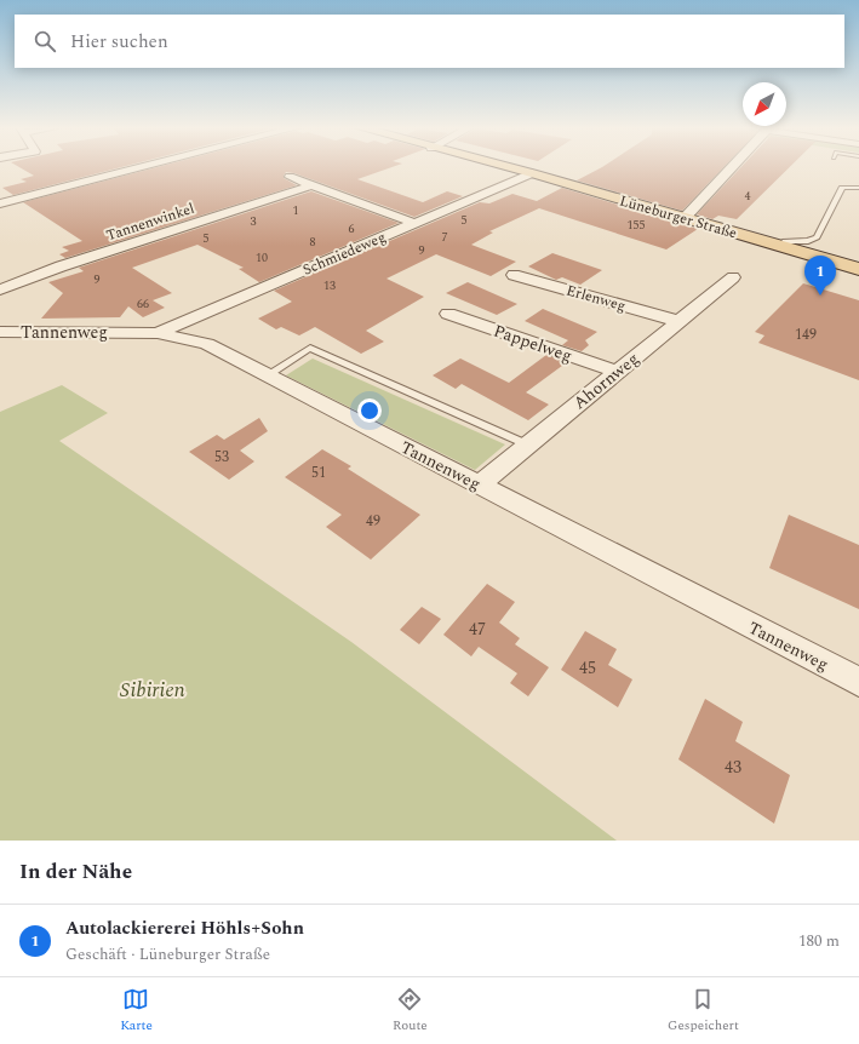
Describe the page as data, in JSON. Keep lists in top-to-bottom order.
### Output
{
  "streets": {
    "main road": ["Lüneburger Straße"],
    "street": [
      "Tannenwinkel",
      "Schmiedeweg",
      "Erlenweg",
      "Tannenweg",
      "Pappelweg",
      "Ahornweg"
    ]
  },
  "crossings": [
    ["Lüneburger Straße", "Schmiedeweg"],
    ["Schmiedeweg", "Tannenweg"],
    ["Erlenweg", "Ahornweg"],
    ["Tannenweg", "Ahornweg"],
    ["Pappelweg", "Ahornweg"]
  ],
  "parks": ["Sibirien"],
  "house_numbers": [
    "4",
    "1",
    "5",
    "3",
    "155",
    "6",
    "7",
    "5",
    "8",
    "9",
    "10",
    "9",
    "13",
    "66",
    "149",
    "53",
    "51",
    "49",
    "47",
    "45",
    "43"
  ],
  "north": "bottom left",
  "page": {
    "search": "Hier suchen",
    "pins": "1",
    "heading": "In der Nähe",
    "list": [
      {
        "mark": "1",
        "name": "Autolackiererei Höhls+Sohn",
        "note": "Geschäft · Lüneburger Straße",
        "value": "180 m"
      }
    ],
    "nav": ["Karte", "Route", "Gespeichert"]
  }
}
